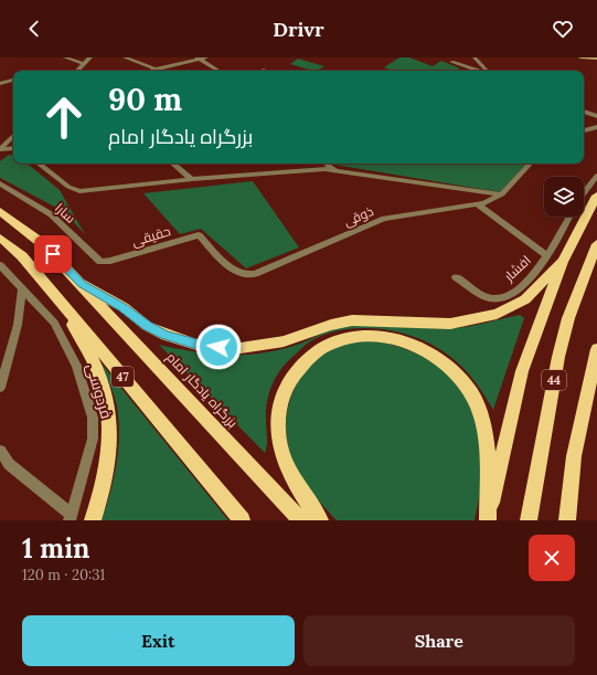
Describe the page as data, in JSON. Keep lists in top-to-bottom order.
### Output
{
  "streets": {
    "highway": ["47", "44", "بزرگراه یادگار امام"],
    "street": [
      "سارا",
      "ذوقی",
      "حقیقی",
      "افشار",
      "فردوسی"
    ]
  },
  "crossings": [
    ["سارا", "حقیقی"],
    ["ذوقی", "حقیقی"]
  ],
  "page": {
    "header": "Drivr",
    "turn": ["90 m", "بزرگراه یادگار امام"],
    "heading": ["1 min", "120 m · 20:31"],
    "buttons": ["Exit", "Share"]
  }
}
